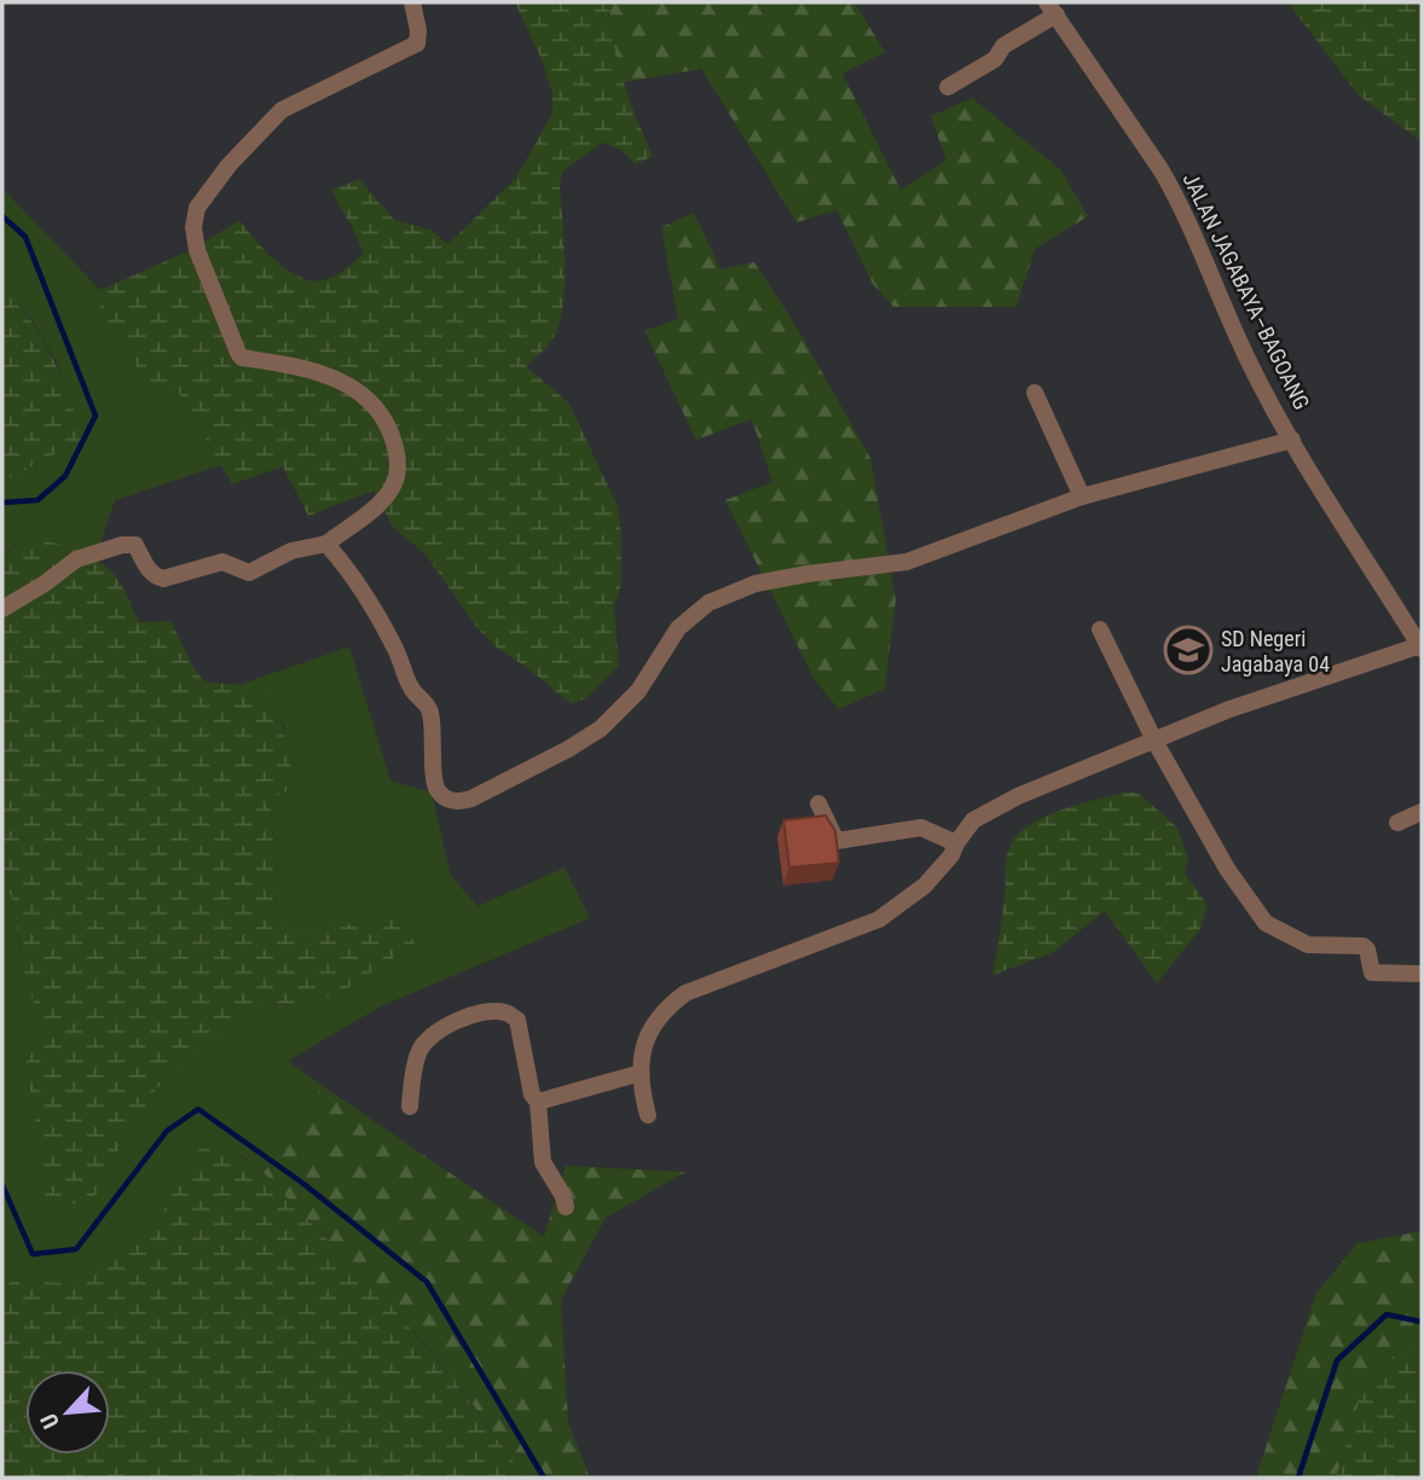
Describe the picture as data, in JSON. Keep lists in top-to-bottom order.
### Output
{
  "streets": {
    "street": ["JALAN JAGABAYA–BAGOANG"]
  },
  "places": {
    "school or university": ["SD Negeri Jagabaya 04"]
  },
  "north": "bottom left"
}
